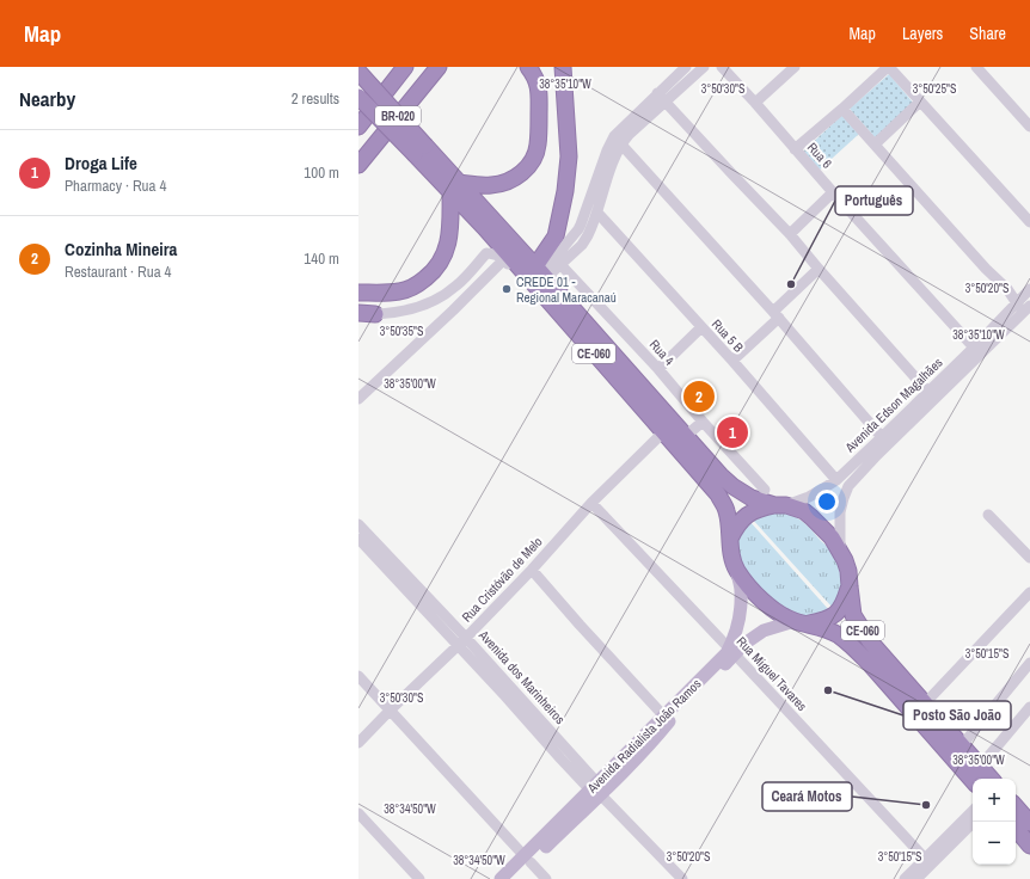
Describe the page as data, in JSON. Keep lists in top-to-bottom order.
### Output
{
  "streets": {
    "highway": ["BR-020", "CE-060"],
    "main road": ["Avenida Radialista João Ramos"],
    "street": [
      "Rua 6",
      "Rua 5 B",
      "Rua 4",
      "Avenida Edson Magalhães",
      "Rua Cristóvão de Melo",
      "Rua Miguel Tavares",
      "Avenida dos Marinheiros"
    ]
  },
  "crossings": [
    ["Rua 6", "Avenida Edson Magalhães"],
    ["Rua 5 B", "Avenida Edson Magalhães"],
    ["CE-060", "Avenida Edson Magalhães"],
    ["CE-060", "Rua Cristóvão de Melo"],
    ["CE-060", "Avenida Radialista João Ramos"],
    ["Avenida Edson Magalhães", "Avenida Radialista João Ramos"],
    ["Rua Cristóvão de Melo", "Rua Miguel Tavares"],
    ["Rua Cristóvão de Melo", "Avenida dos Marinheiros"],
    ["Rua Miguel Tavares", "Avenida Radialista João Ramos"],
    ["Avenida dos Marinheiros", "Avenida Radialista João Ramos"]
  ],
  "places": [
    "Português",
    "CREDE 01 - Regional Maracanaú",
    "Posto São João",
    "Ceará Motos"
  ],
  "page": {
    "header": "Map",
    "nav": ["Map", "Layers", "Share"],
    "heading": ["Nearby", "2 results"],
    "list": [
      {
        "mark": "1",
        "name": "Droga Life",
        "note": "Pharmacy · Rua 4",
        "value": "100 m"
      },
      {
        "mark": "2",
        "name": "Cozinha Mineira",
        "note": "Restaurant · Rua 4",
        "value": "140 m"
      }
    ],
    "pins": ["2", "1"],
    "map_buttons": ["+", "−"]
  },
  "coordinates": [
    "38°35'10\"W",
    "3°50'30\"S",
    "3°50'25\"S",
    "3°50'20\"S",
    "3°50'35\"S",
    "38°35'00\"W",
    "3°50'15\"S",
    "38°34'50\"W"
  ]
}
